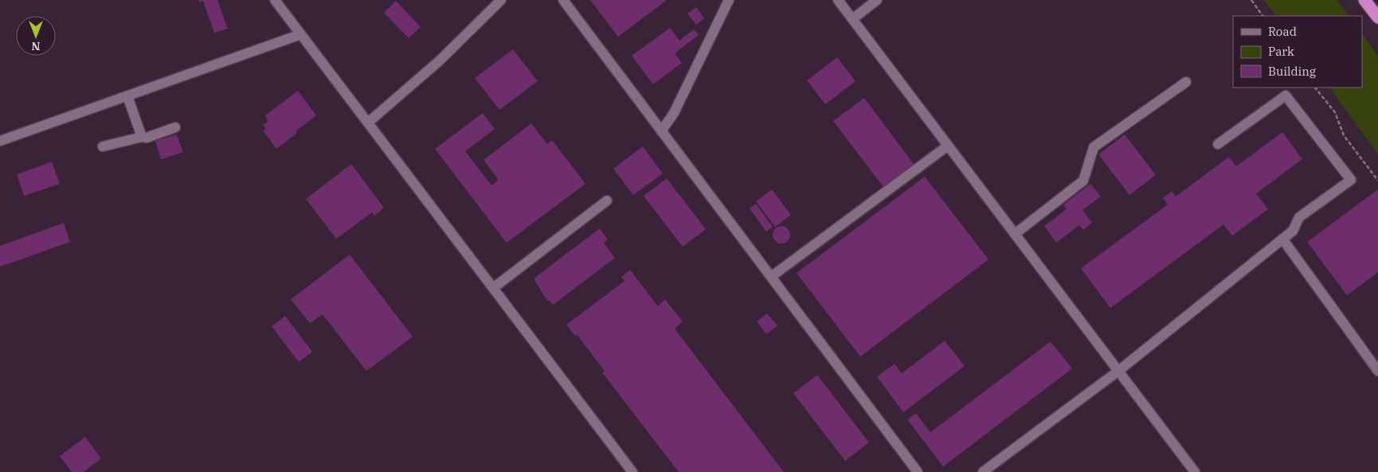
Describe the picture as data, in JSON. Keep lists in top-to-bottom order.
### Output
{
  "legend": ["Road", "Park", "Building"],
  "north": "bottom"
}
